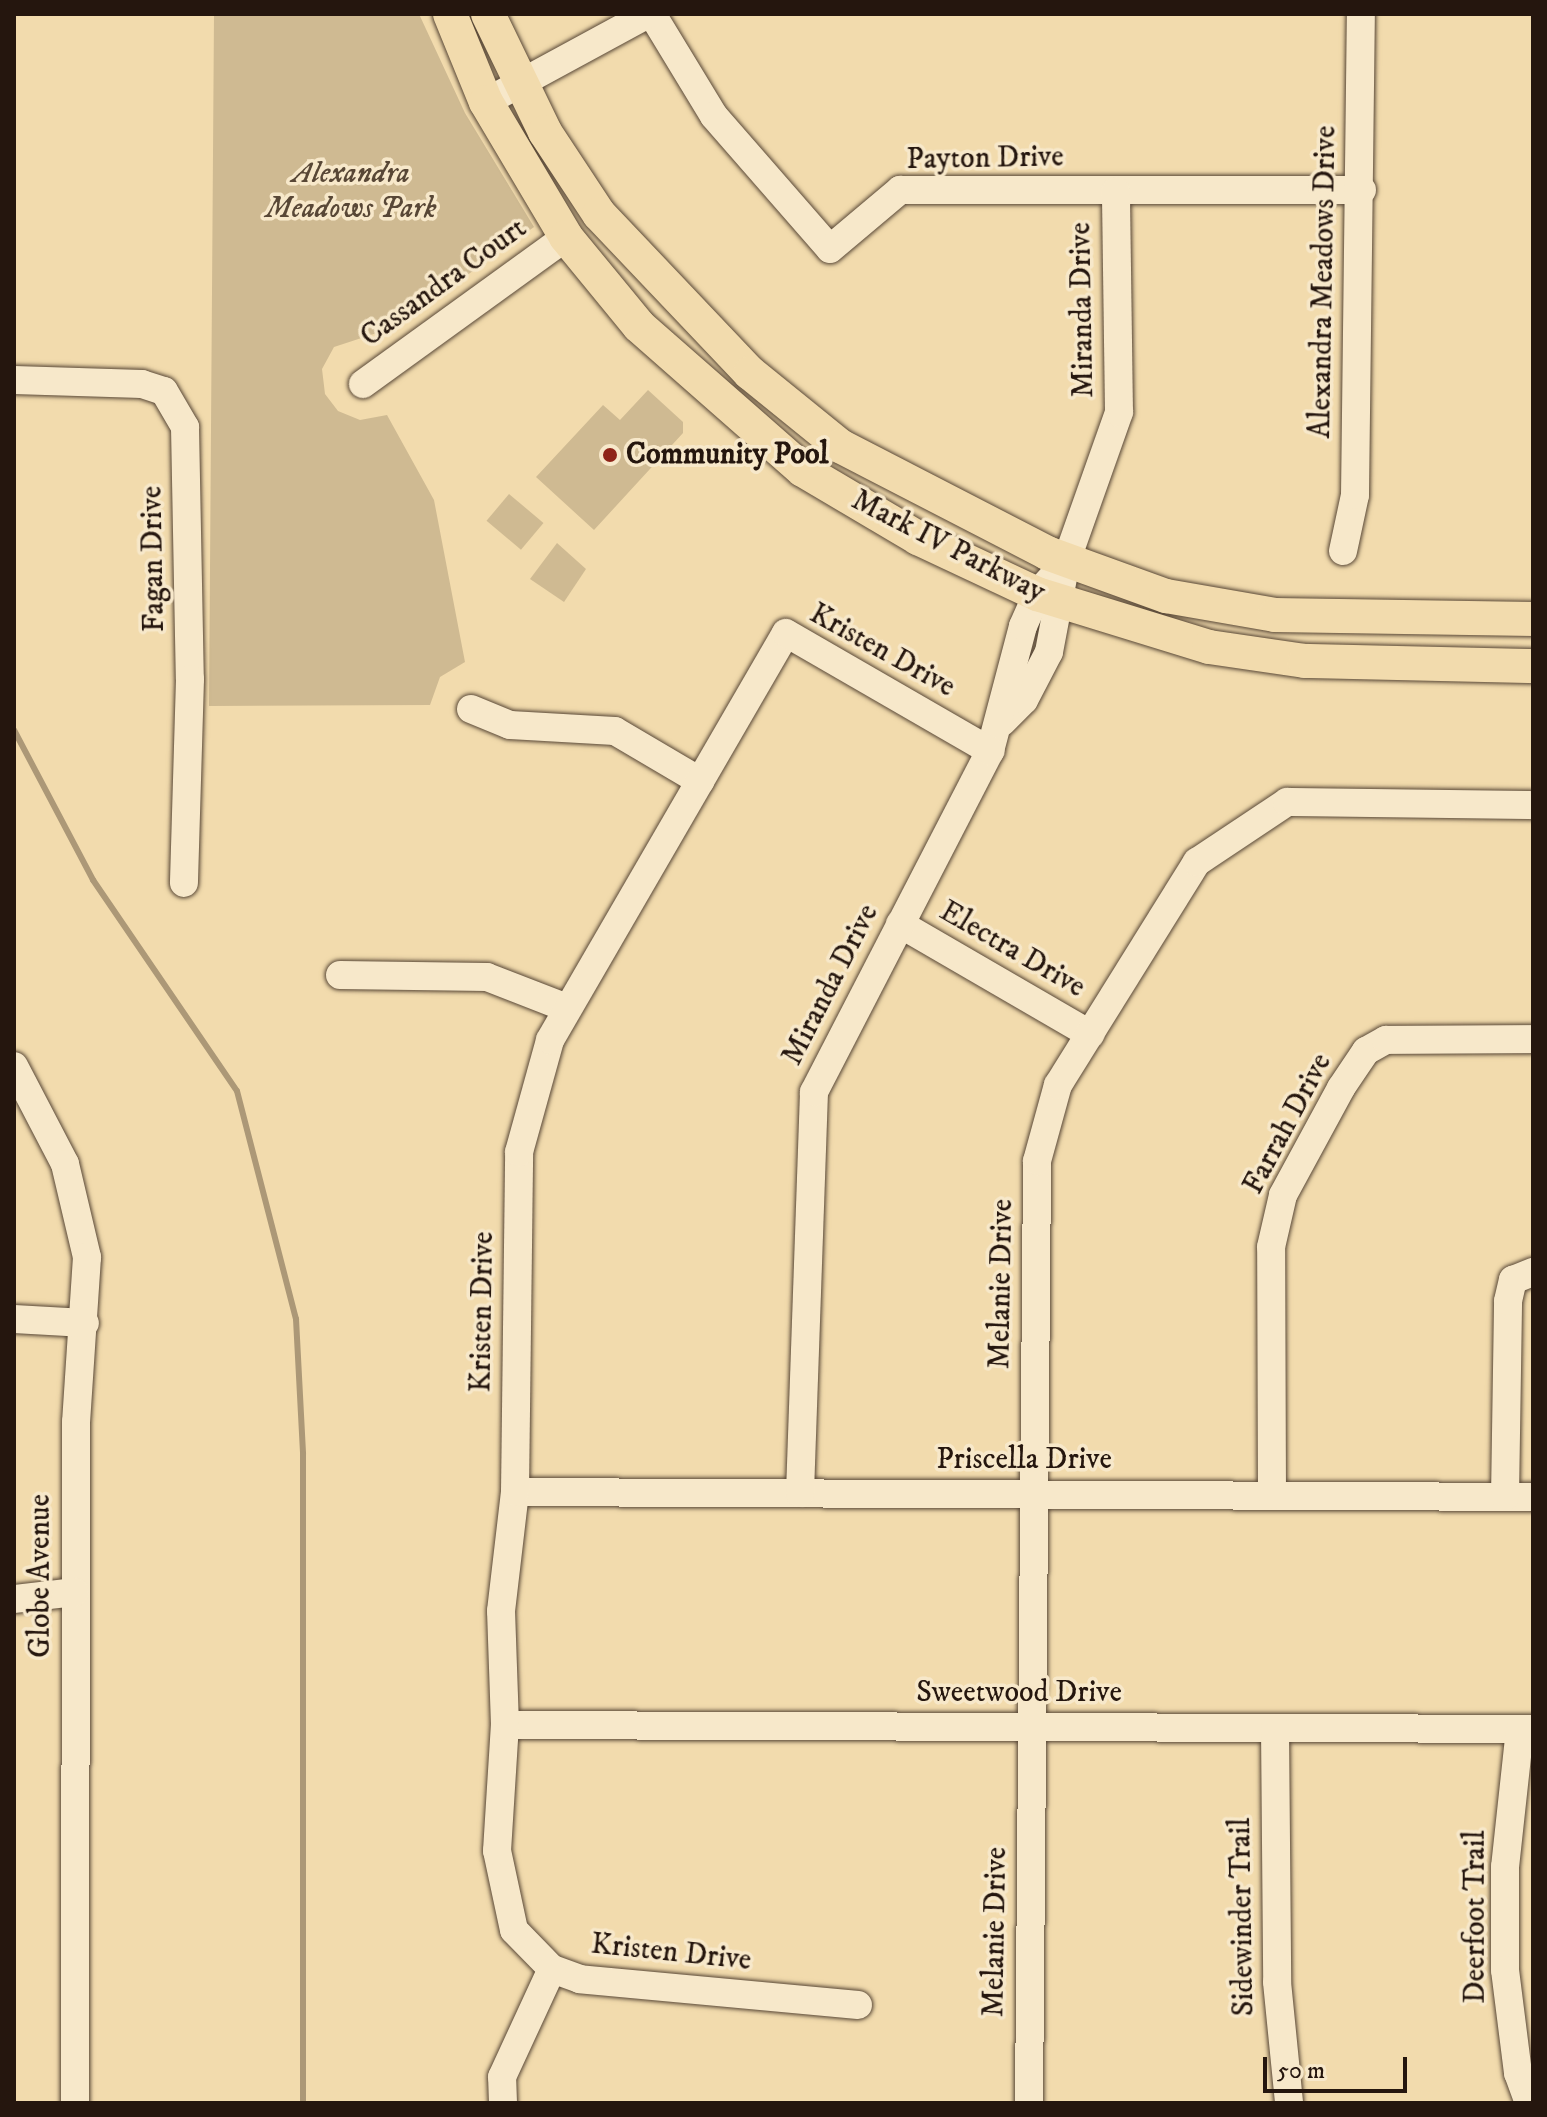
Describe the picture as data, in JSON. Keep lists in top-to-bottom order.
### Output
{
  "streets": {
    "main road": ["Mark IV Parkway"],
    "street": [
      "Payton Drive",
      "Alexandra Meadows Drive",
      "Cassandra Court",
      "Miranda Drive",
      "Fagan Drive",
      "Kristen Drive",
      "Electra Drive",
      "Farrah Drive",
      "Melanie Drive",
      "Priscella Drive",
      "Globe Avenue",
      "Sweetwood Drive",
      "Sidewinder Trail",
      "Deerfoot Trail"
    ]
  },
  "crossings": [
    ["Payton Drive", "Alexandra Meadows Drive"],
    ["Payton Drive", "Miranda Drive"],
    ["Cassandra Court", "Mark IV Parkway"],
    ["Miranda Drive", "Mark IV Parkway"],
    ["Miranda Drive", "Kristen Drive"],
    ["Miranda Drive", "Electra Drive"],
    ["Miranda Drive", "Priscella Drive"],
    ["Kristen Drive", "Priscella Drive"],
    ["Kristen Drive", "Sweetwood Drive"],
    ["Electra Drive", "Melanie Drive"],
    ["Farrah Drive", "Priscella Drive"],
    ["Melanie Drive", "Priscella Drive"],
    ["Melanie Drive", "Sweetwood Drive"],
    ["Sweetwood Drive", "Sidewinder Trail"],
    ["Sweetwood Drive", "Deerfoot Trail"]
  ],
  "parks": ["Alexandra Meadows Park"],
  "places": ["Community Pool"],
  "scale_bar": "50 m"
}
